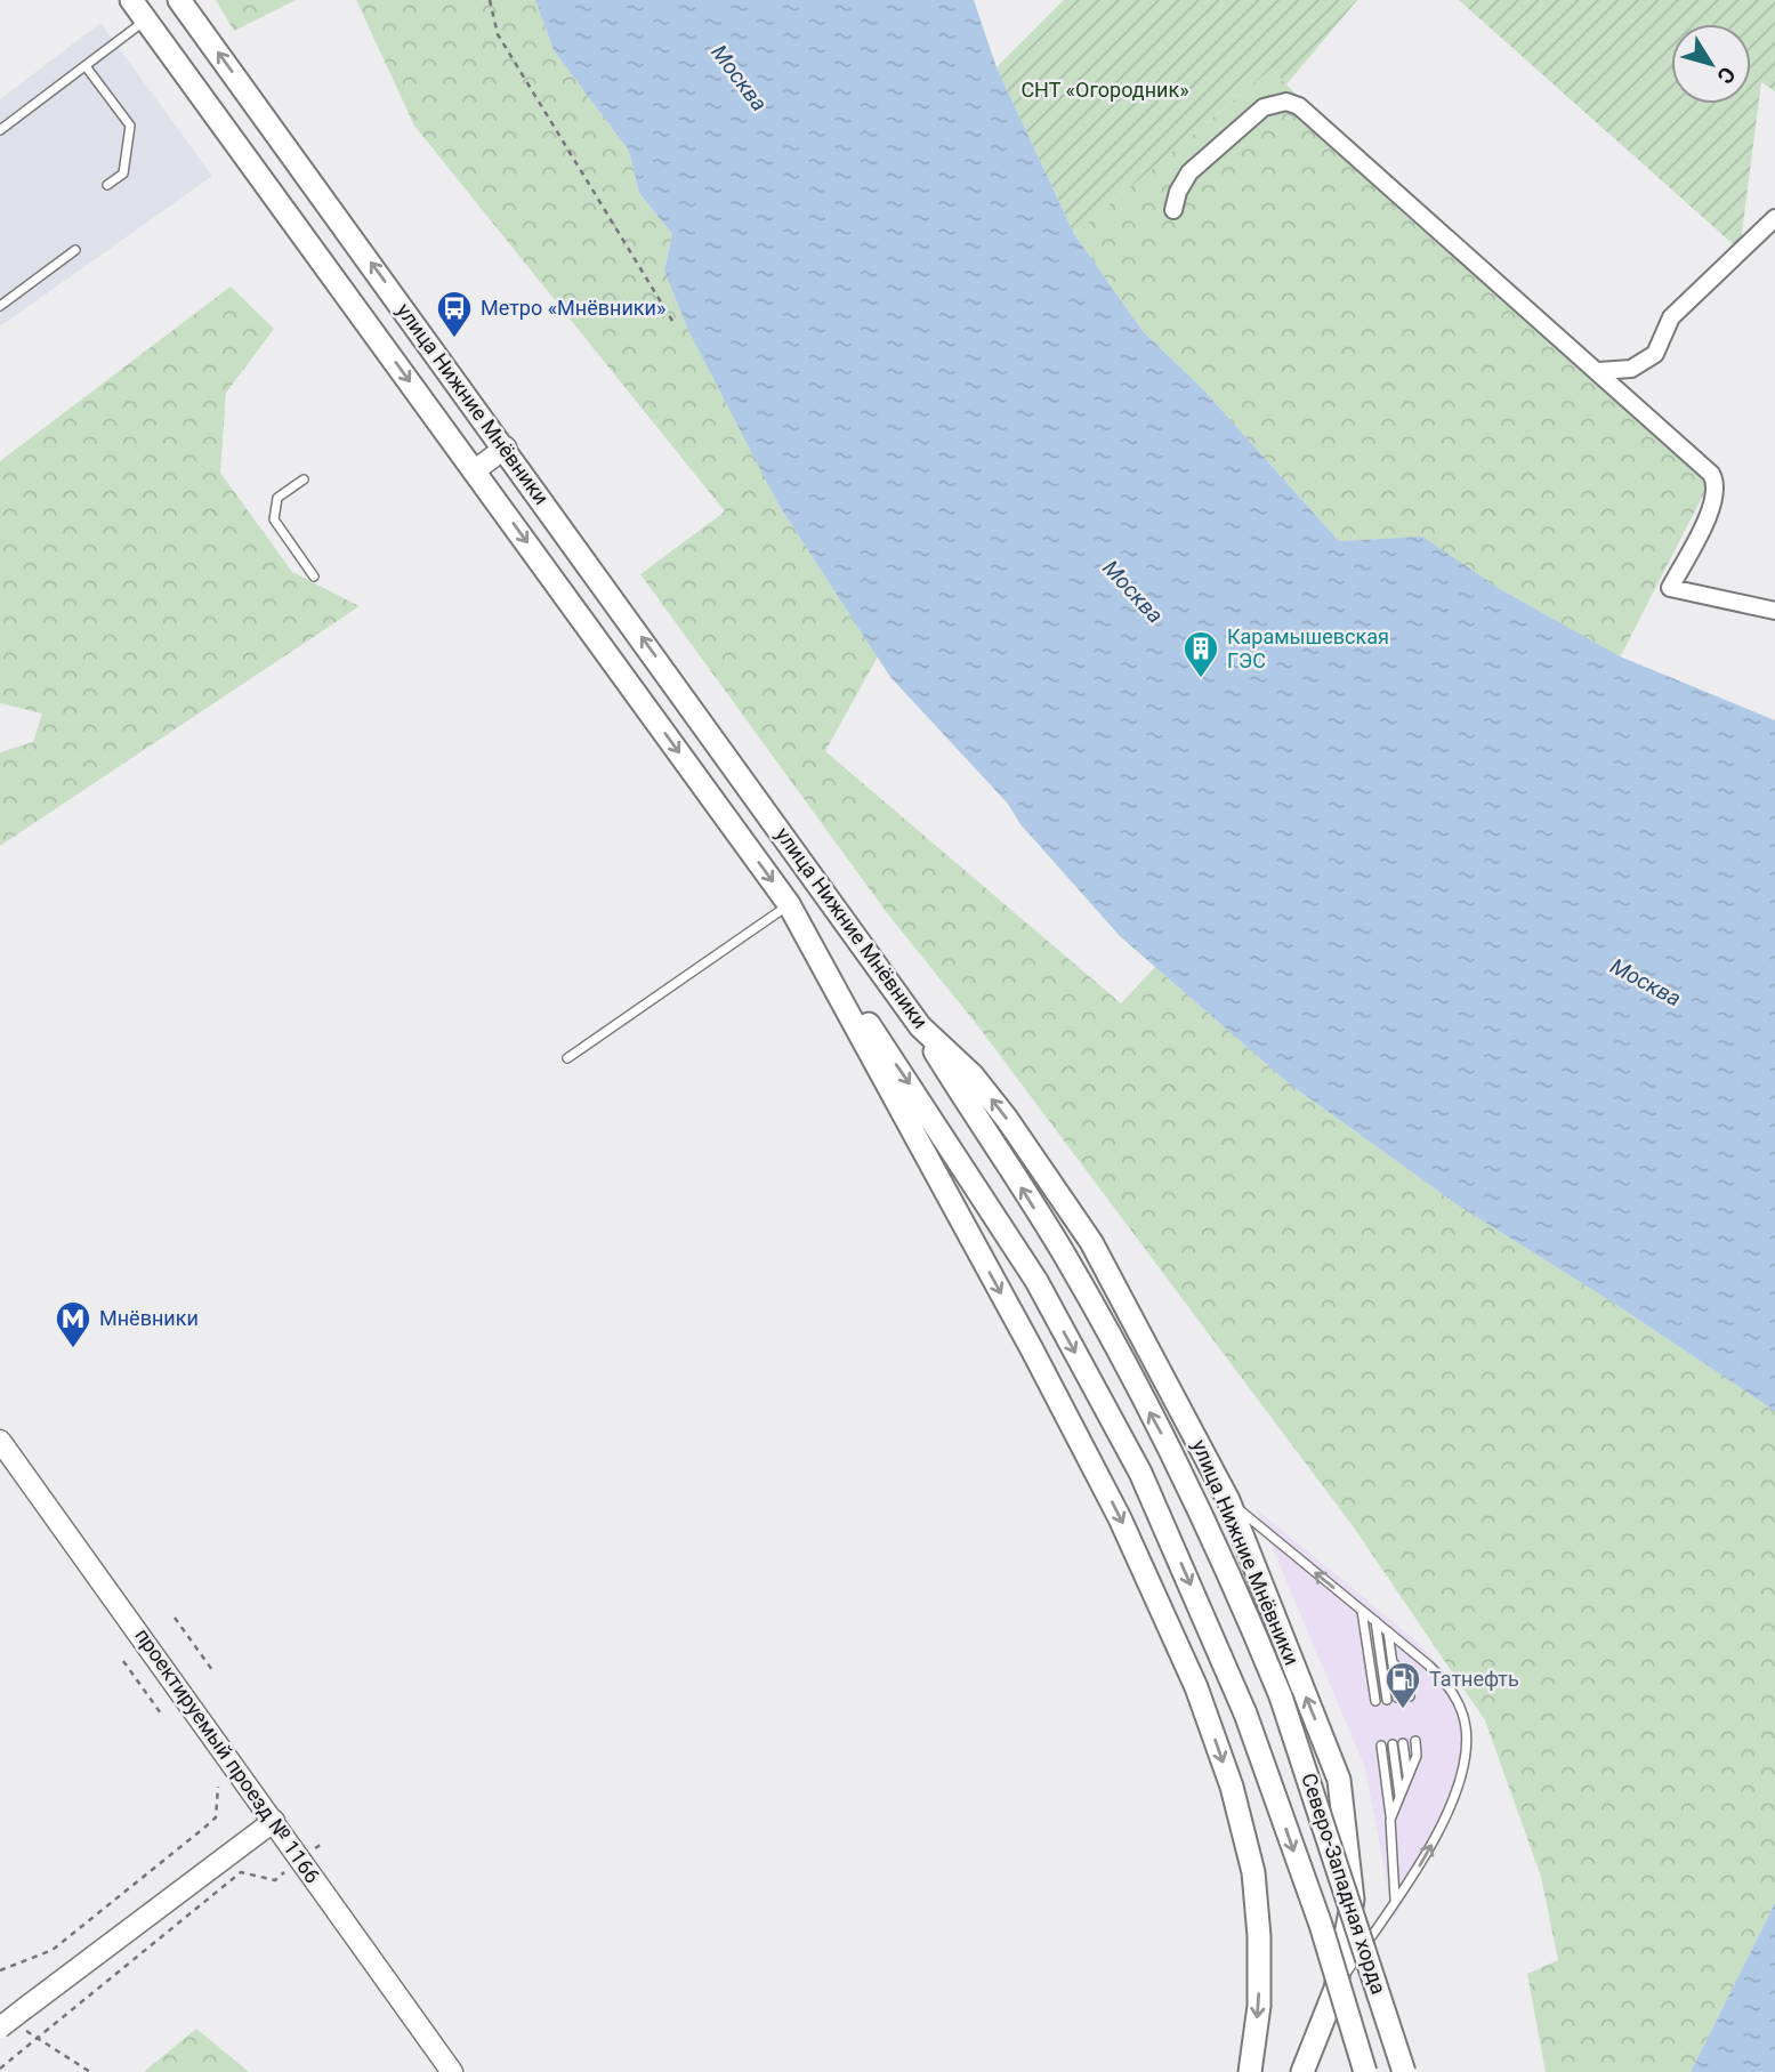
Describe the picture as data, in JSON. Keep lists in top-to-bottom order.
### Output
{
  "streets": {
    "main road": ["улица Нижние Мнёвники", "Северо-Западная хорда"],
    "street": ["проектируемый проезд № 1166"]
  },
  "crossings": [
    ["улица Нижние Мнёвники", "Северо-Западная хорда"]
  ],
  "water": ["Москва"],
  "parks": ["СНТ «Огородник»"],
  "places": {
    "bus stop": ["Метро «Мнёвники»"],
    "building": ["Карамышевская ГЭС"],
    "metro station": ["Мнёвники"],
    "fuel station": ["Татнефть"]
  },
  "north": "bottom right"
}
